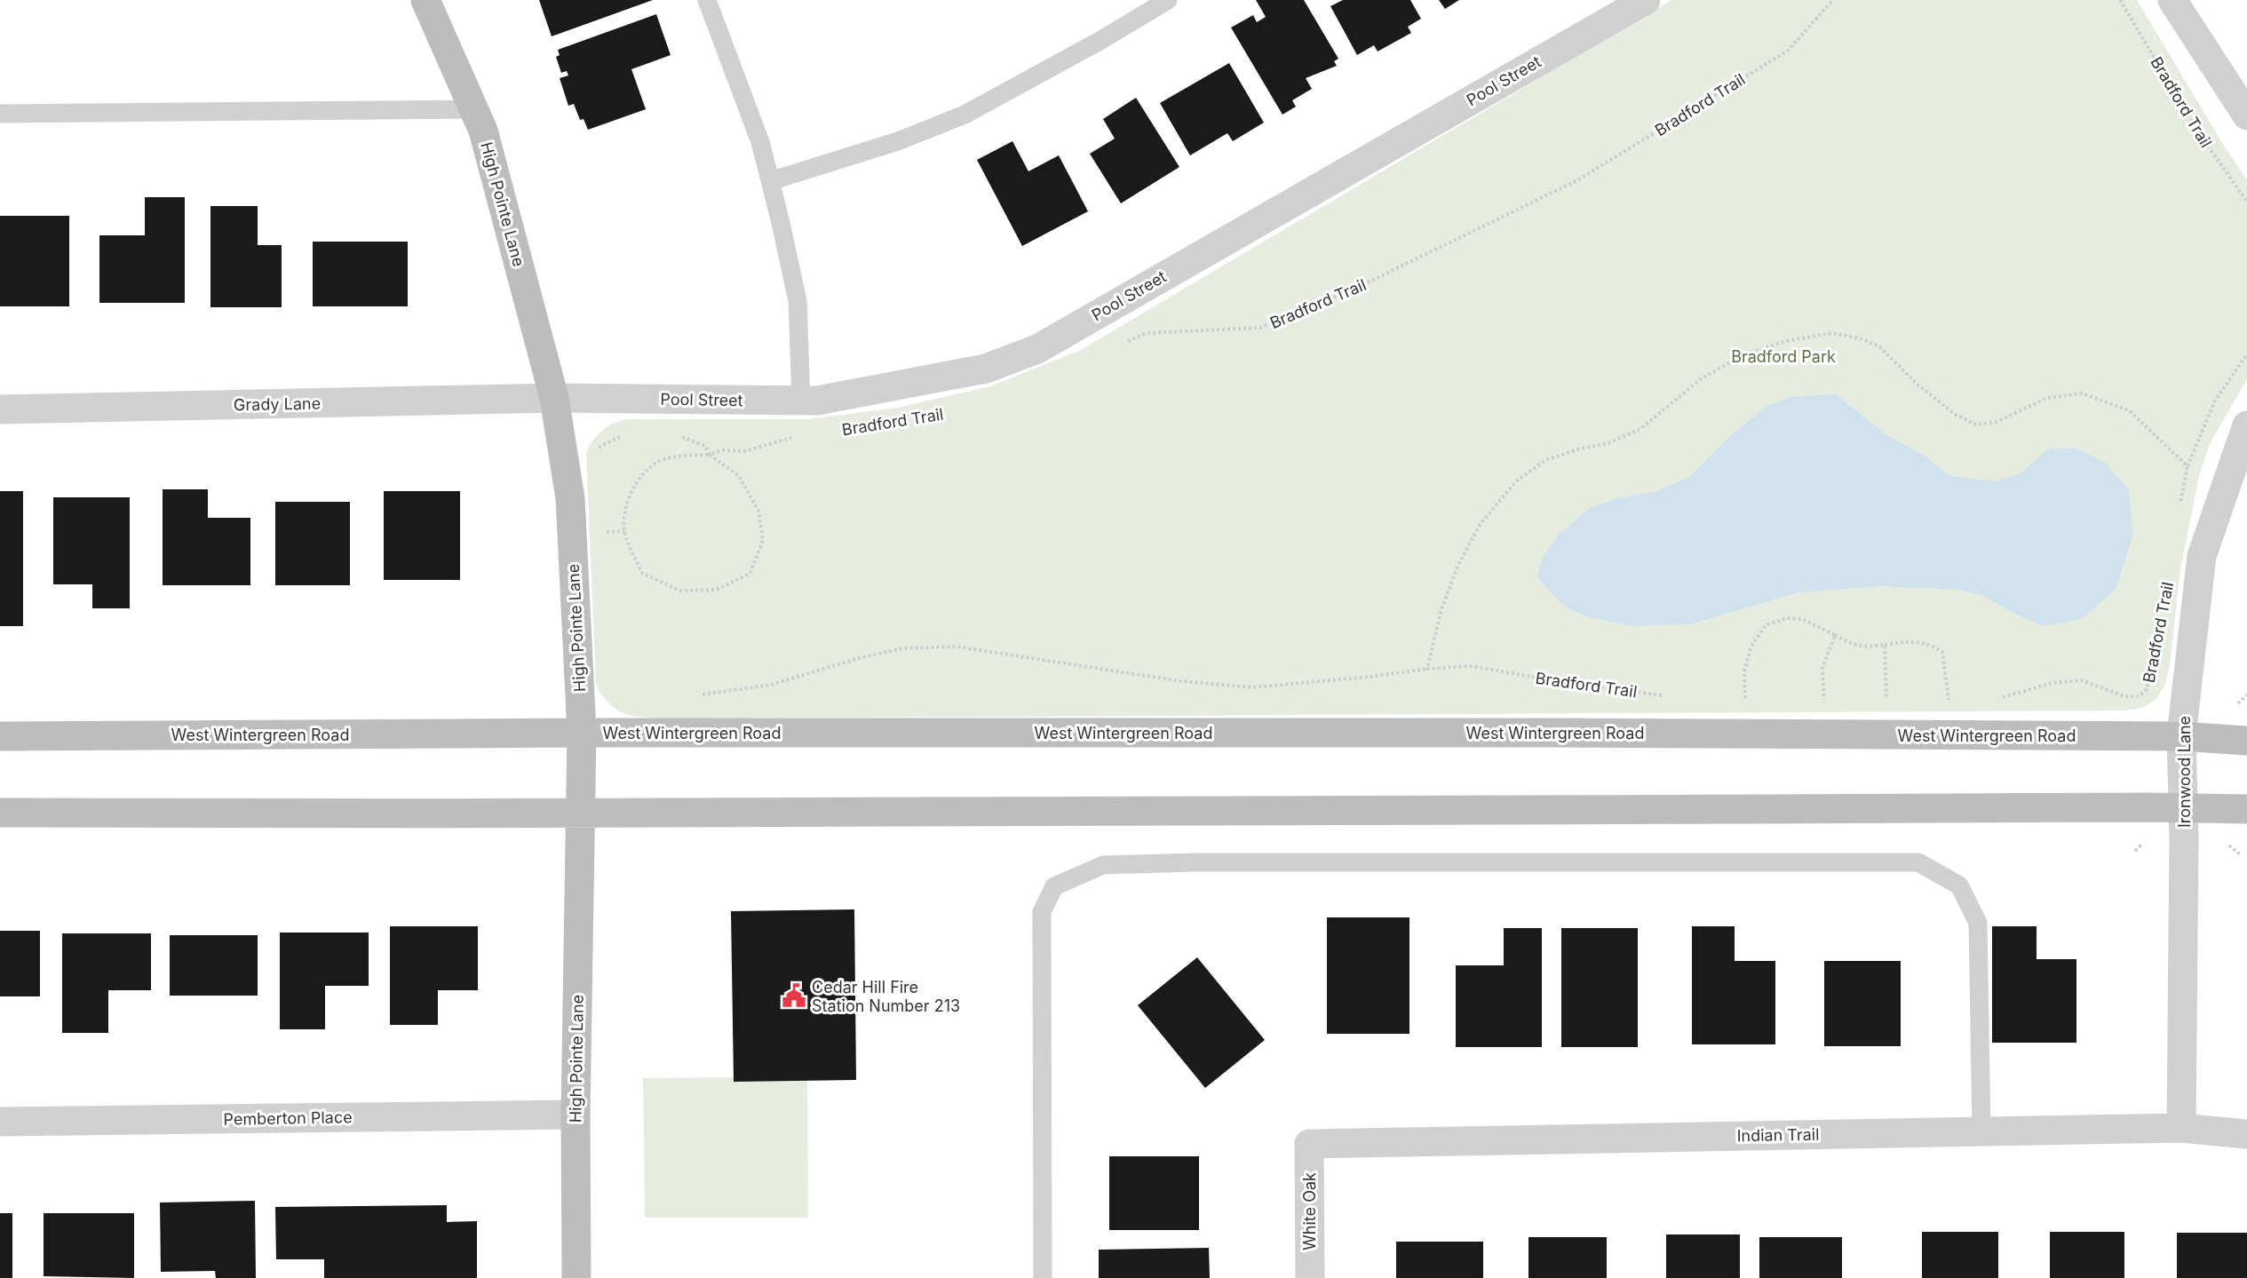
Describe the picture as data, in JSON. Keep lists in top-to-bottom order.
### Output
{
  "streets": {
    "street": [
      "Pool Street",
      "High Pointe Lane",
      "Grady Lane",
      "West Wintergreen Road",
      "Ironwood Lane",
      "Pemberton Place",
      "Indian Trail",
      "White Oak"
    ],
    "path": ["Bradford Trail"]
  },
  "crossings": [
    ["Pool Street", "High Pointe Lane"],
    ["Pool Street", "Grady Lane"],
    ["High Pointe Lane", "Grady Lane"],
    ["High Pointe Lane", "West Wintergreen Road"],
    ["High Pointe Lane", "Pemberton Place"],
    ["West Wintergreen Road", "Ironwood Lane"],
    ["Ironwood Lane", "Indian Trail"],
    ["Indian Trail", "White Oak"]
  ],
  "parks": ["Bradford Park"],
  "places": {
    "public building": ["Cedar Hill Fire Station Number 213"]
  }
}
